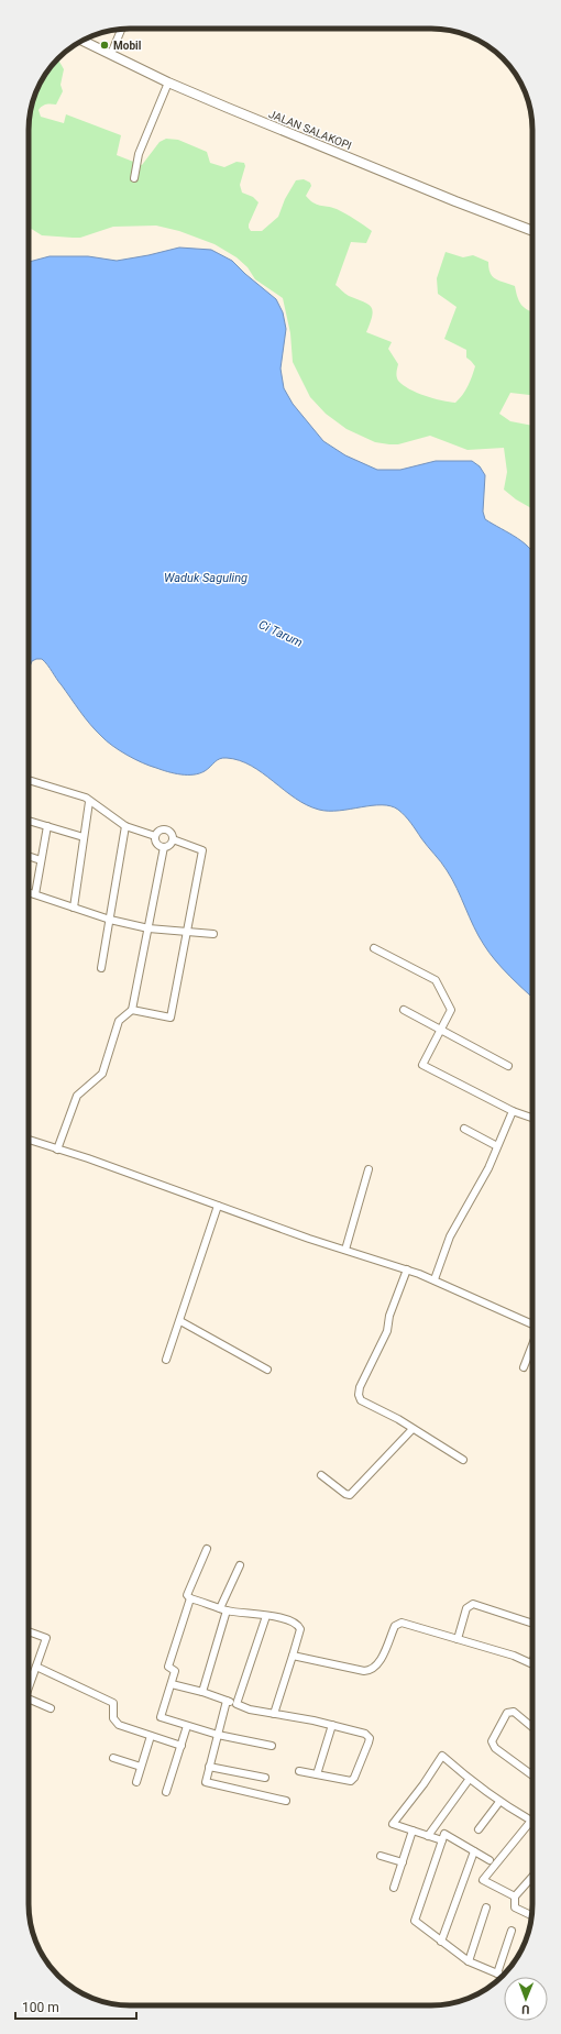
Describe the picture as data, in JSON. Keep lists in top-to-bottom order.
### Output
{
  "streets": {
    "street": ["JALAN SALAKOPI"]
  },
  "water": ["Waduk Saguling", "Ci Tarum"],
  "places": ["Mobil"],
  "scale_bar": "100 m",
  "north": "bottom"
}
